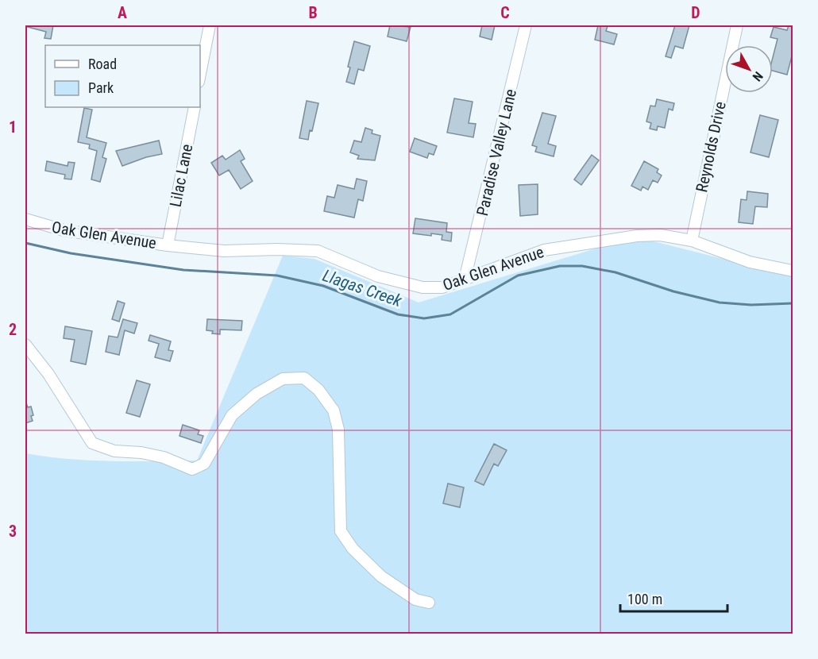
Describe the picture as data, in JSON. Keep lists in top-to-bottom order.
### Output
{
  "streets": {
    "street": [
      "Reynolds Drive",
      "Paradise Valley Lane",
      "Lilac Lane",
      "Oak Glen Avenue"
    ]
  },
  "crossings": [
    ["Reynolds Drive", "Oak Glen Avenue"],
    ["Paradise Valley Lane", "Oak Glen Avenue"],
    ["Lilac Lane", "Oak Glen Avenue"]
  ],
  "water": ["Llagas Creek"],
  "legend": ["Road", "Park"],
  "scale_bar": "100 m",
  "north": "bottom right",
  "grid": {
    "columns": [
      "A",
      "B",
      "C",
      "D"
    ],
    "rows": ["1", "2", "3"]
  }
}
